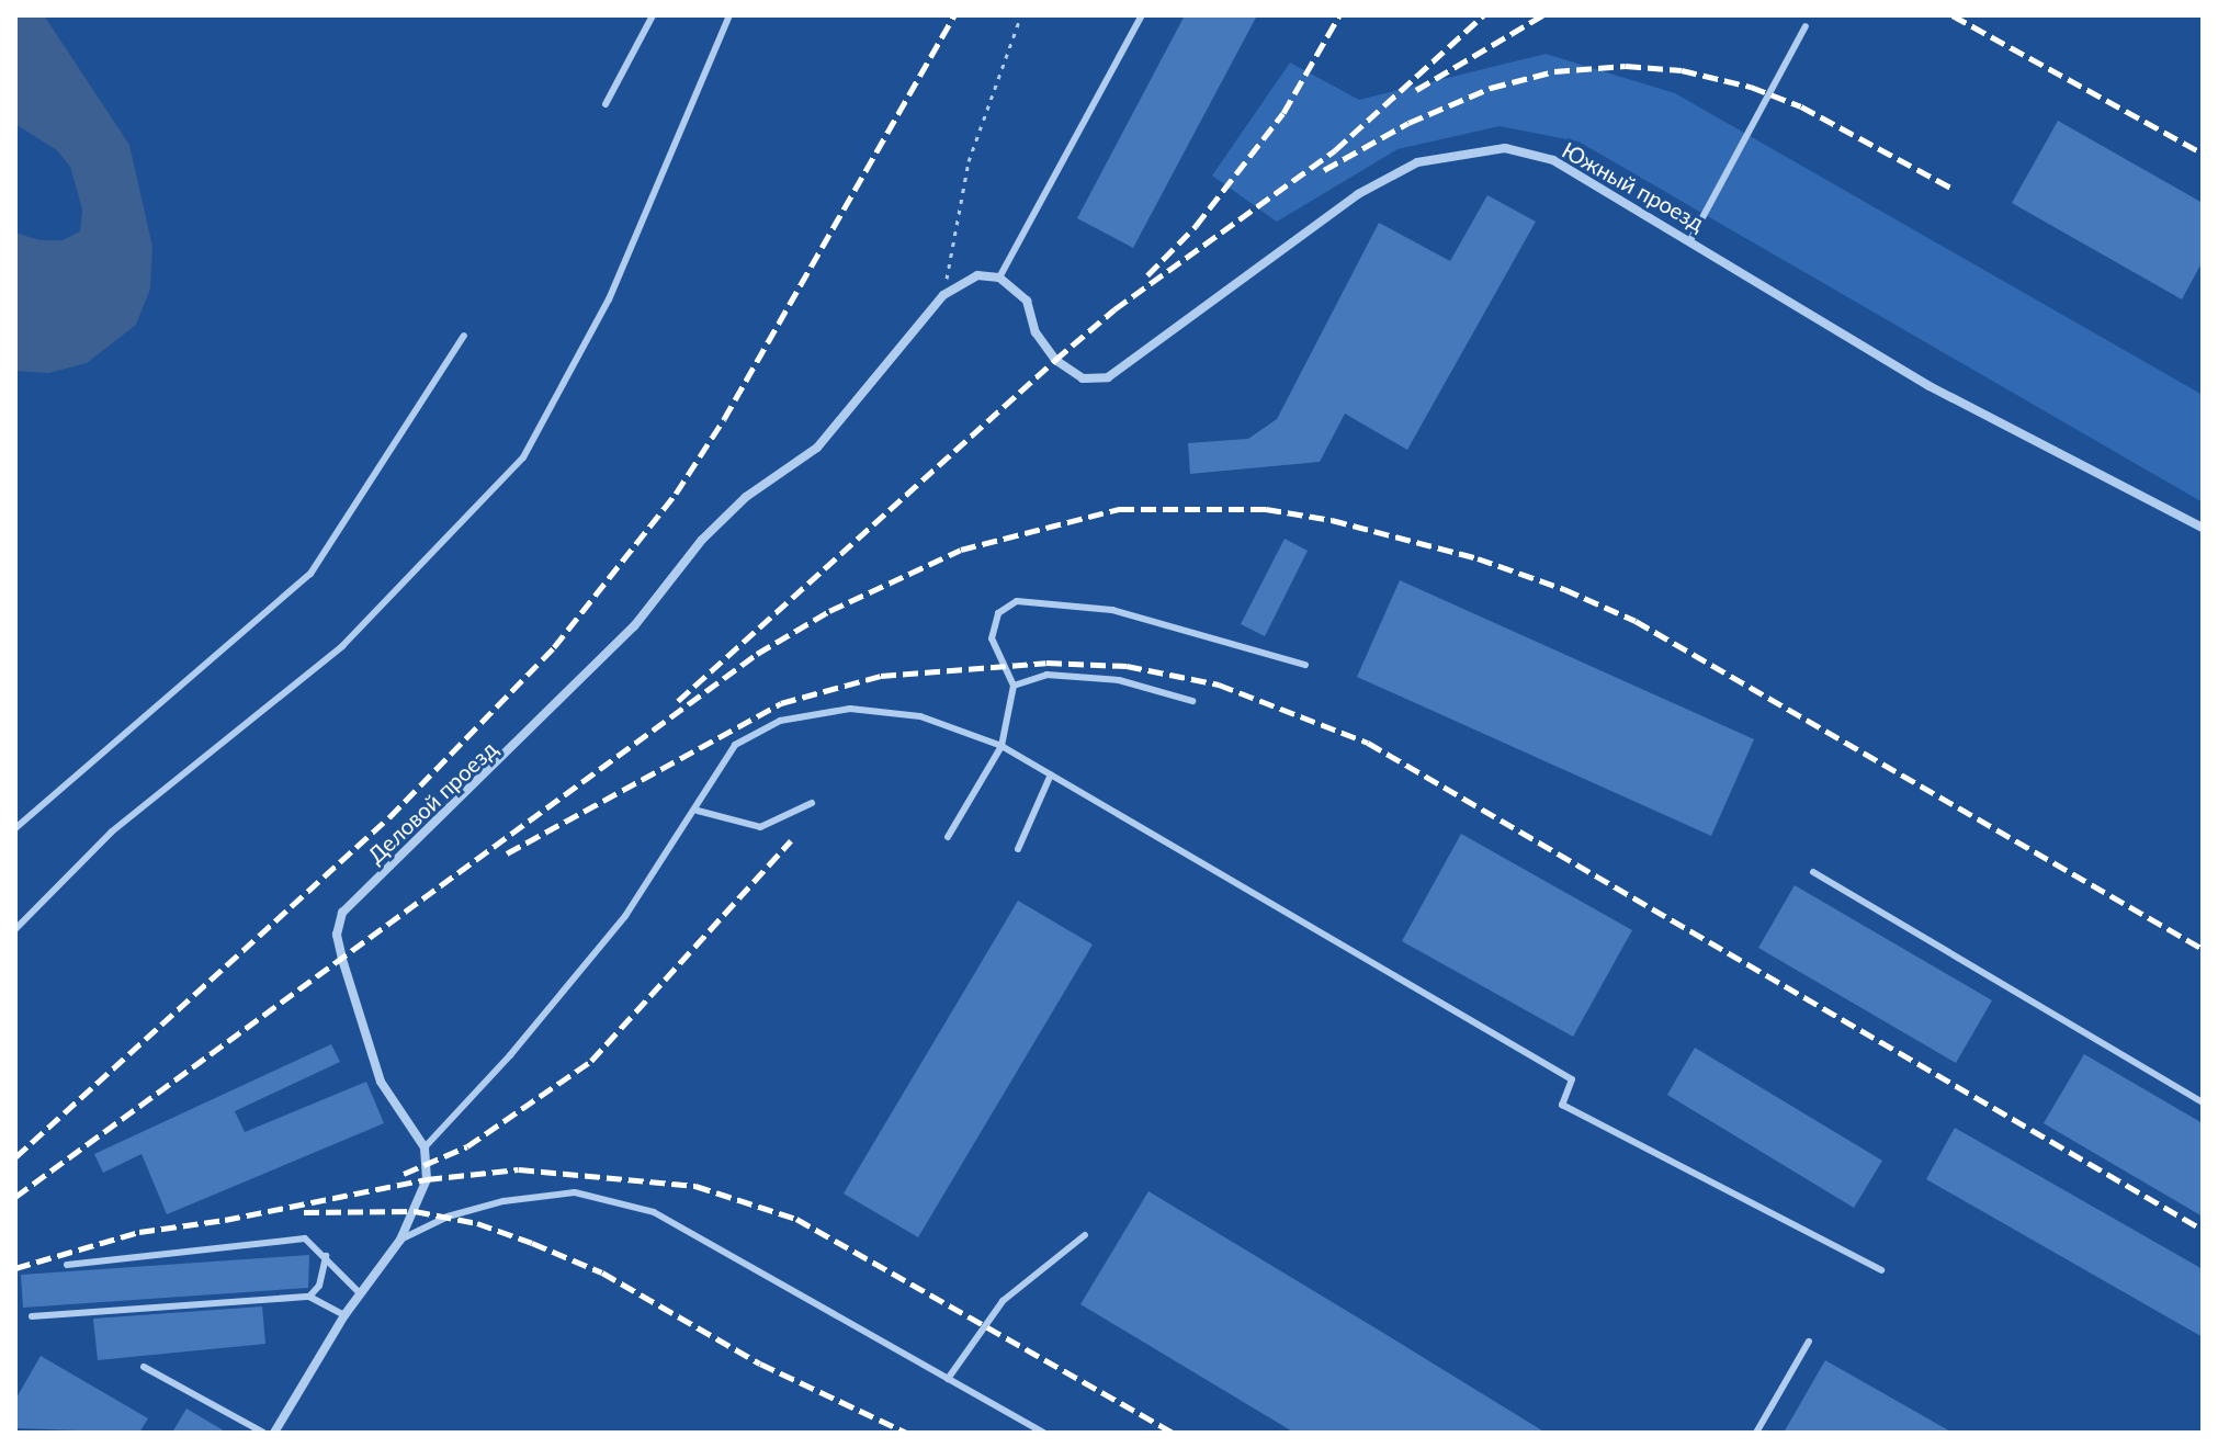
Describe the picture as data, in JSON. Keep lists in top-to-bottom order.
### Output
{
  "streets": {
    "street": ["Южный проезд", "Деловой проезд"]
  }
}
